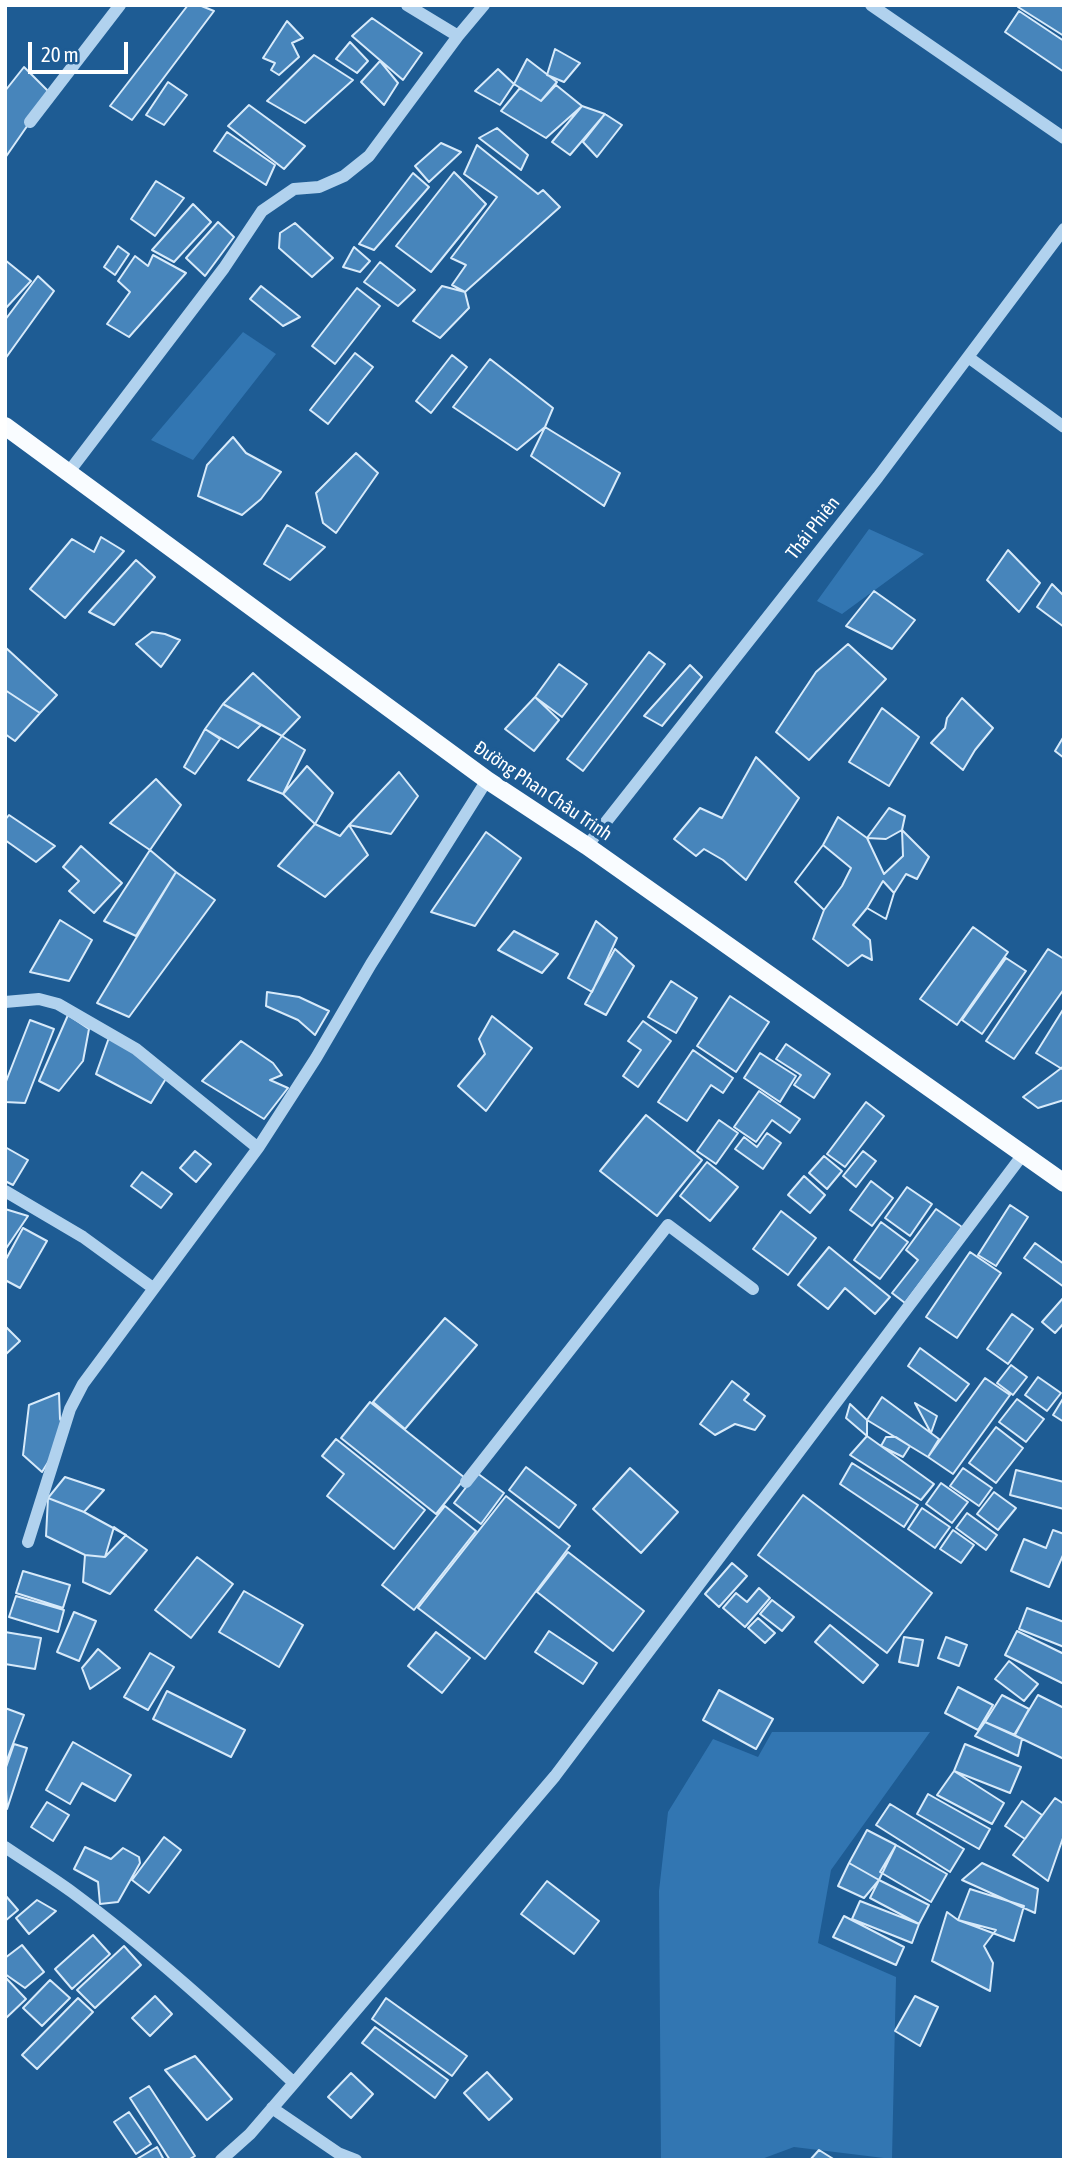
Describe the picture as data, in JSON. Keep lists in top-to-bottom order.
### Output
{
  "streets": {
    "main road": ["Đường Phan Châu Trinh"],
    "street": ["Thái Phiên"]
  },
  "crossings": [
    ["Thái Phiên", "Đường Phan Châu Trinh"]
  ],
  "scale_bar": "20 m"
}
